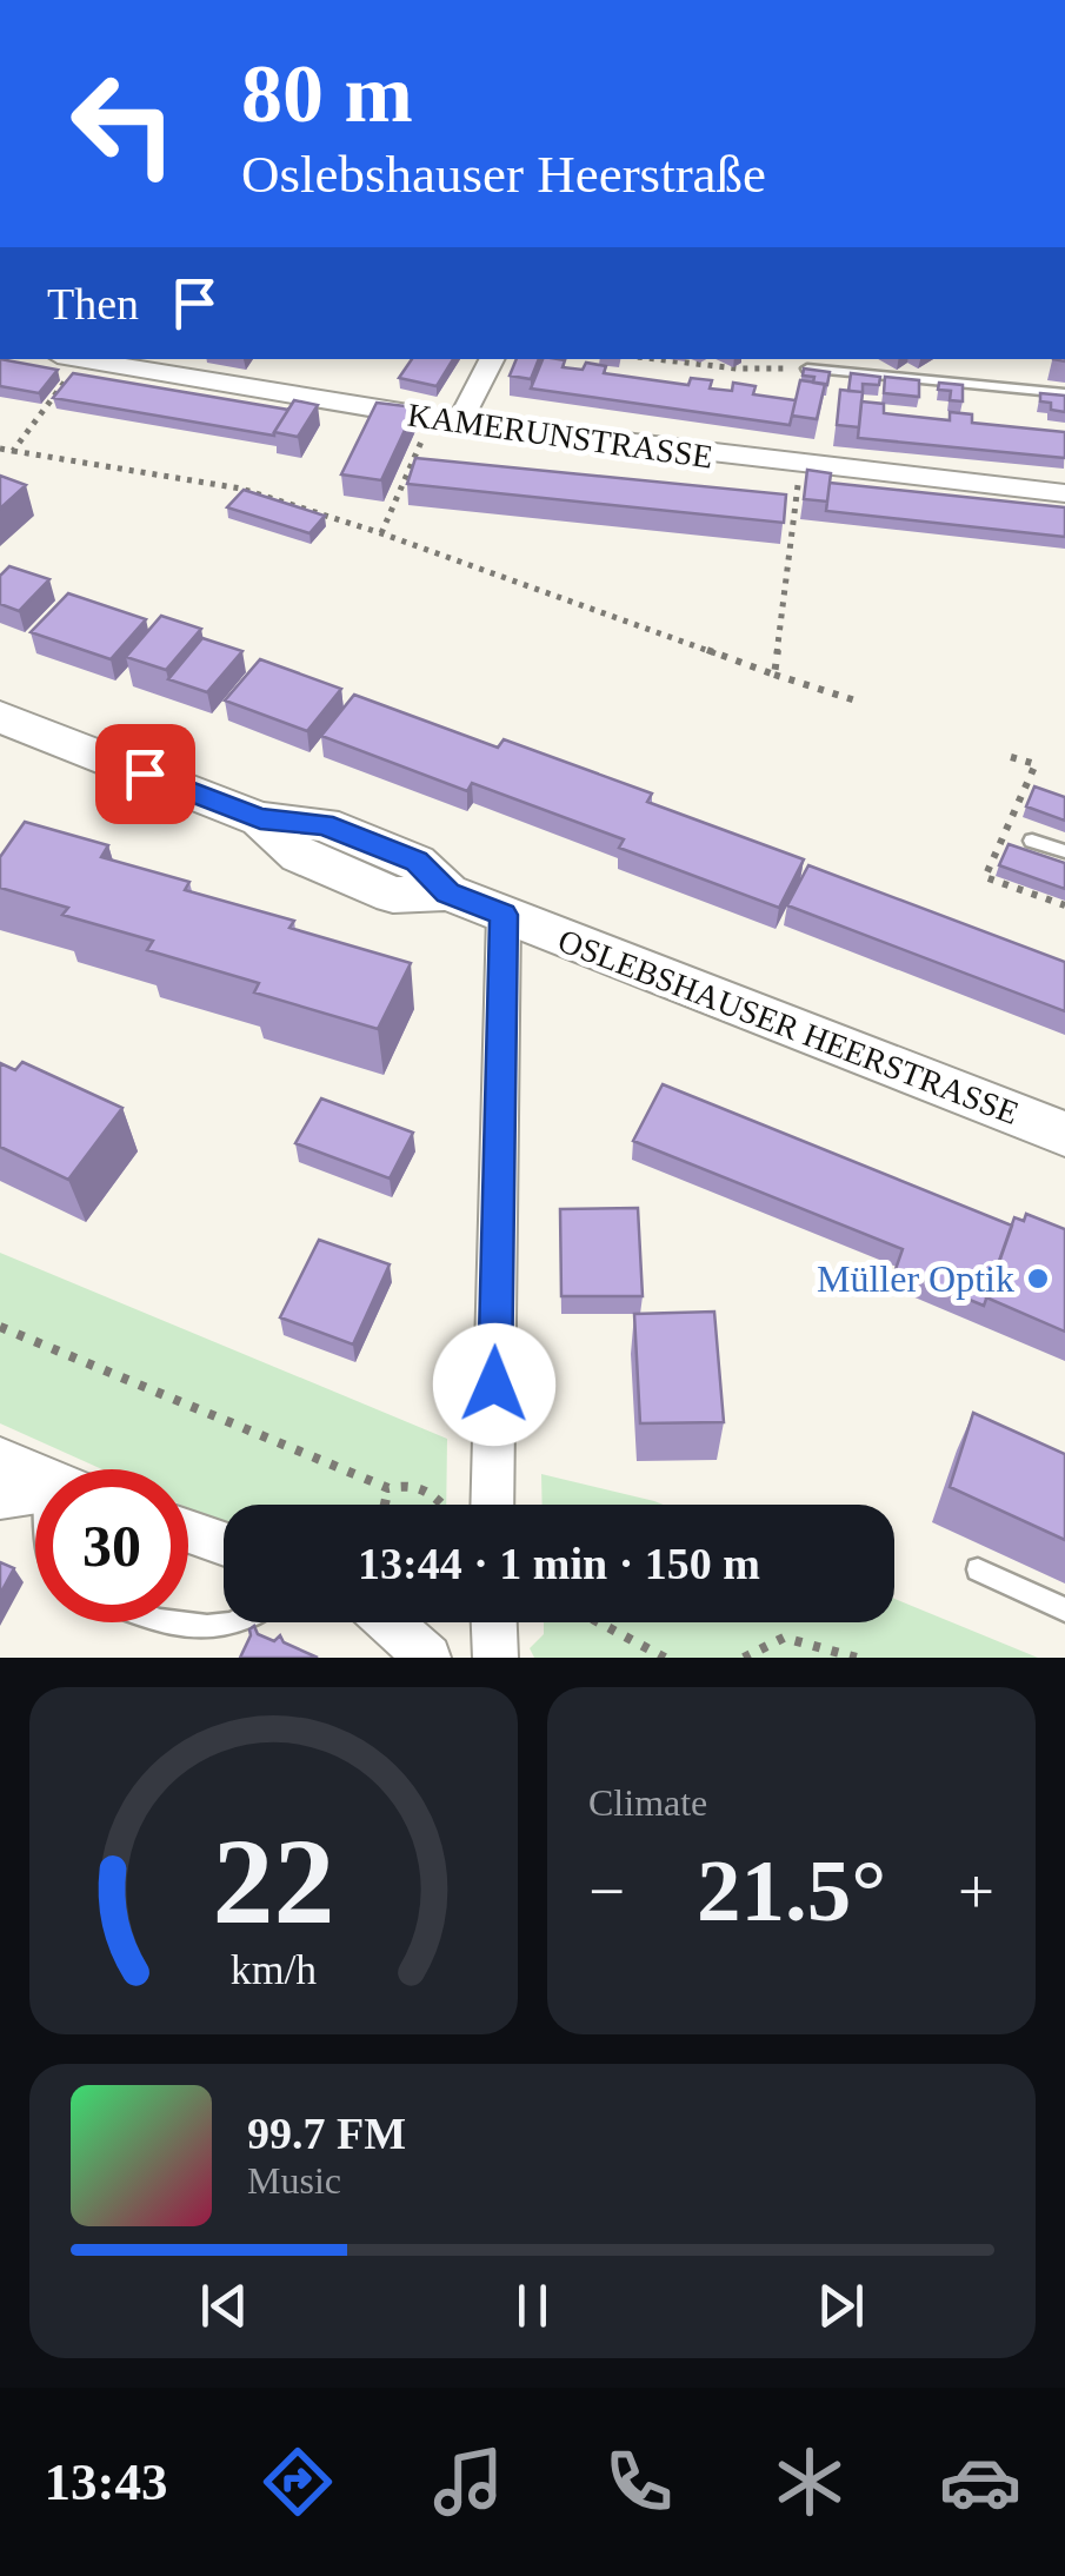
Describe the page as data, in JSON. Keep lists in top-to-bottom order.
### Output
{
  "streets": {
    "main road": ["OSLEBSHAUSER HEERSTRASSE"],
    "street": ["KAMERUNSTRASSE"]
  },
  "places": ["Müller Optik"],
  "page": {
    "turn": ["80 m", "Oslebshauser Heerstraße"],
    "then": "Then",
    "limit": "30",
    "trip": "13:44 · 1 min · 150 m",
    "tile": "Climate",
    "heat": ["−", "21.5°", "+"],
    "song": ["99.7 FM", "Music"],
    "tabs": "13:43",
    "gauge": ["22", "km/h"]
  }
}
